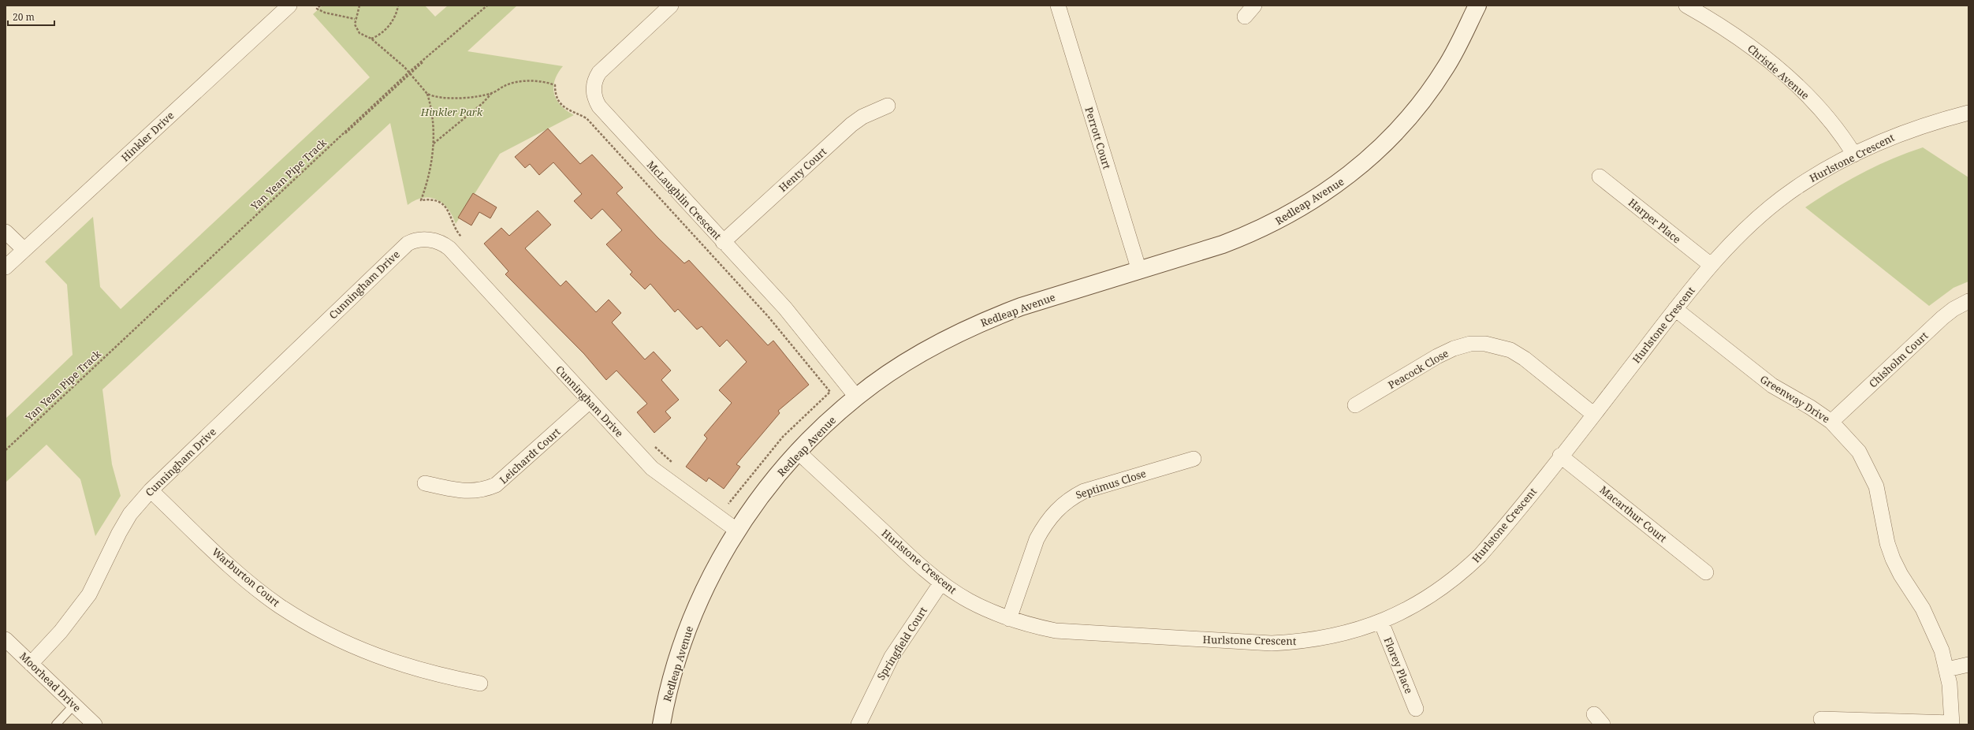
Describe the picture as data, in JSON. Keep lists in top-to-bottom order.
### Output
{
  "streets": {
    "street": [
      "Christie Avenue",
      "Hinkler Drive",
      "Perrott Court",
      "Hurlstone Crescent",
      "Henty Court",
      "McLaughlin Crescent",
      "Redleap Avenue",
      "Harper Place",
      "Cunningham Drive",
      "Chisholm Court",
      "Peacock Close",
      "Greenway Drive",
      "Leichardt Court",
      "Septimus Close",
      "Macarthur Court",
      "Warburton Court",
      "Springfield Court",
      "Florey Place",
      "Moorhead Drive"
    ],
    "path": ["Yan Yean Pipe Track"]
  },
  "crossings": [
    ["Christie Avenue", "Hurlstone Crescent"],
    ["Perrott Court", "Redleap Avenue"],
    ["Hurlstone Crescent", "Redleap Avenue"],
    ["Hurlstone Crescent", "Harper Place"],
    ["Hurlstone Crescent", "Peacock Close"],
    ["Hurlstone Crescent", "Greenway Drive"],
    ["Hurlstone Crescent", "Septimus Close"],
    ["Hurlstone Crescent", "Macarthur Court"],
    ["Hurlstone Crescent", "Springfield Court"],
    ["Hurlstone Crescent", "Florey Place"],
    ["Henty Court", "McLaughlin Crescent"],
    ["McLaughlin Crescent", "Redleap Avenue"],
    ["Redleap Avenue", "Cunningham Drive"],
    ["Cunningham Drive", "Leichardt Court"],
    ["Cunningham Drive", "Warburton Court"],
    ["Cunningham Drive", "Moorhead Drive"],
    ["Chisholm Court", "Greenway Drive"]
  ],
  "parks": ["Hinkler Park"],
  "scale_bar": "20 m"
}
